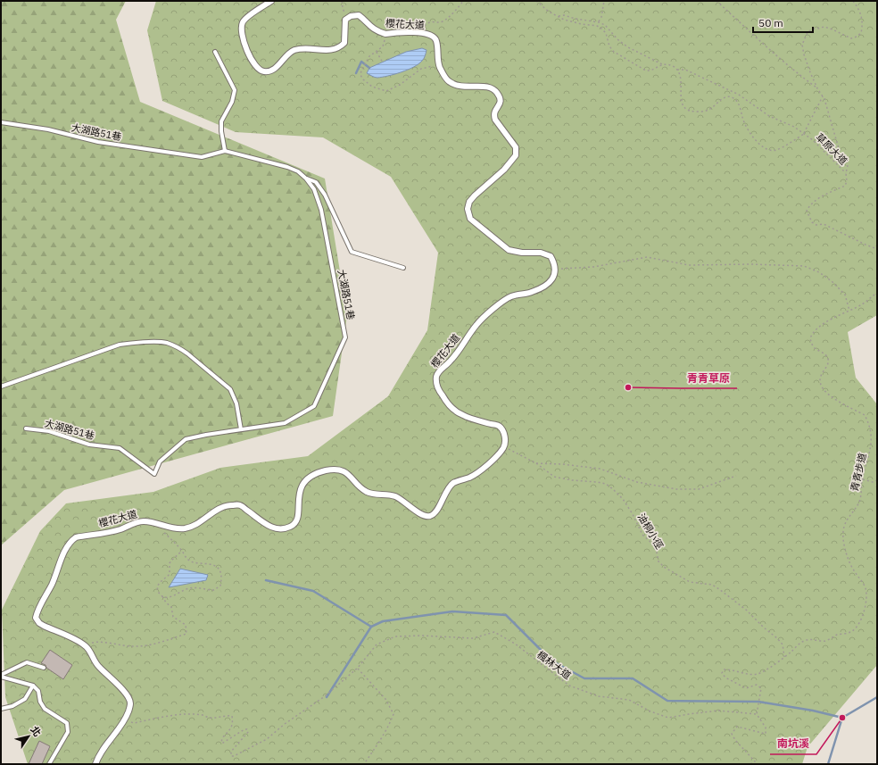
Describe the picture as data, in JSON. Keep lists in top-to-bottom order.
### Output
{
  "streets": {
    "street": ["櫻花大道"],
    "lane": ["大湖路51巷"],
    "path": [
      "草原大道",
      "青青步道",
      "油桐小徑",
      "楓林大道"
    ]
  },
  "crossings": [
    ["櫻花大道", "油桐小徑"],
    ["青青步道", "油桐小徑"],
    ["青青步道", "楓林大道"]
  ],
  "places": ["青青草原", "南坑溪"],
  "scale_bar": "50 m",
  "north": "top right"
}
